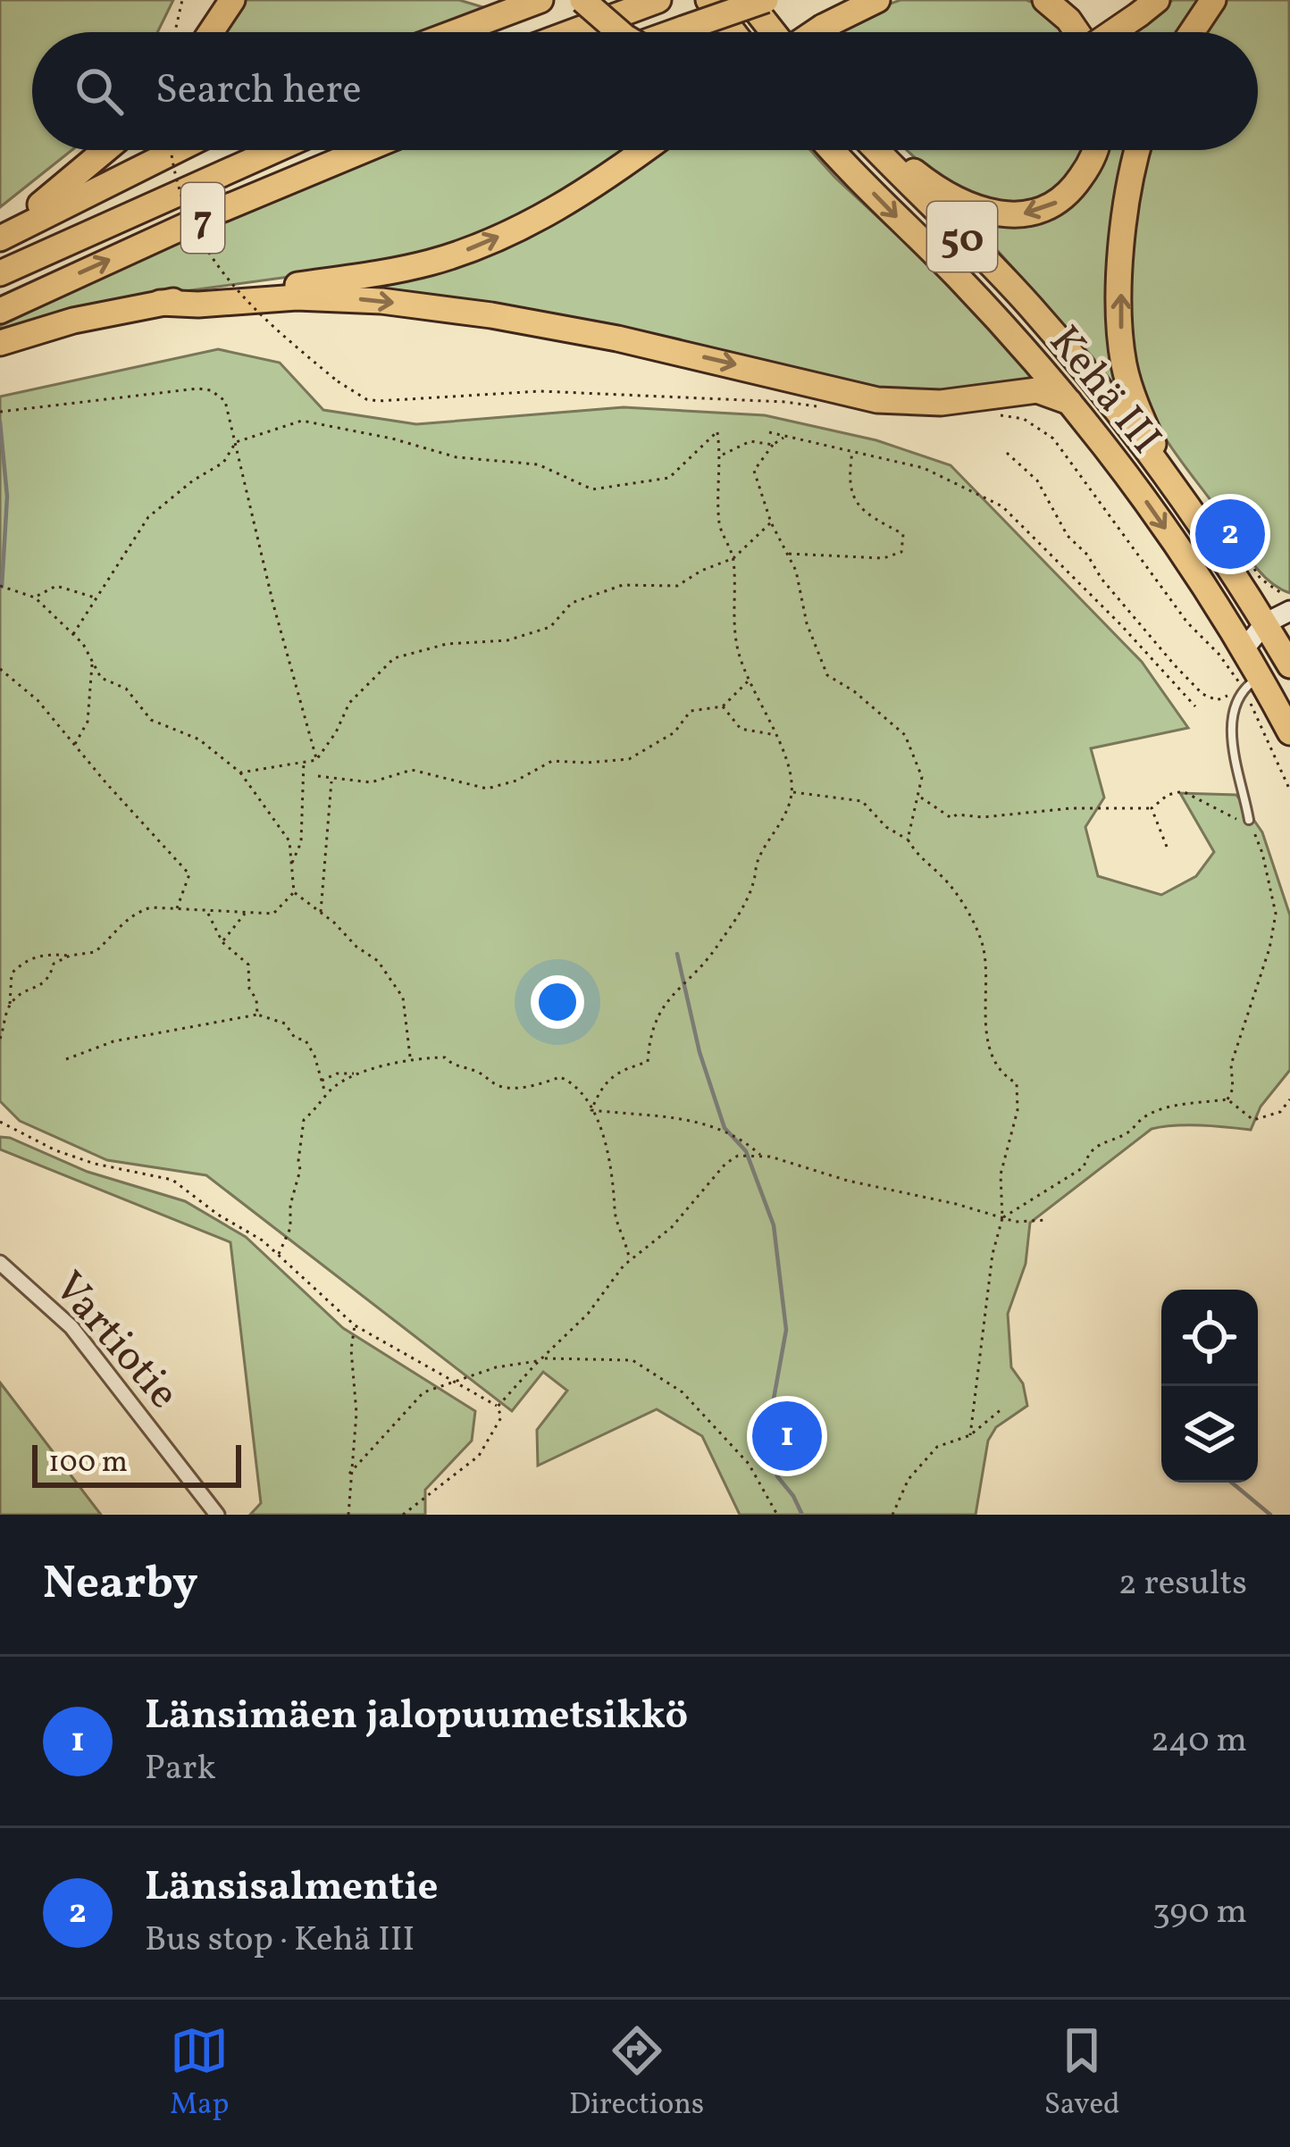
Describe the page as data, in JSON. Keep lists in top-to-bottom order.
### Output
{
  "streets": {
    "highway": ["7", "50", "Kehä III"],
    "street": ["Vartiotie"]
  },
  "scale_bar": "100 m",
  "page": {
    "search": "Search here",
    "pins": ["2", "1"],
    "scale": "100 m",
    "heading": ["Nearby", "2 results"],
    "list": [
      {
        "mark": "1",
        "name": "Länsimäen jalopuumetsikkö",
        "note": "Park",
        "value": "240 m"
      },
      {
        "mark": "2",
        "name": "Länsisalmentie",
        "note": "Bus stop · Kehä III",
        "value": "390 m"
      }
    ],
    "nav": ["Map", "Directions", "Saved"]
  }
}
